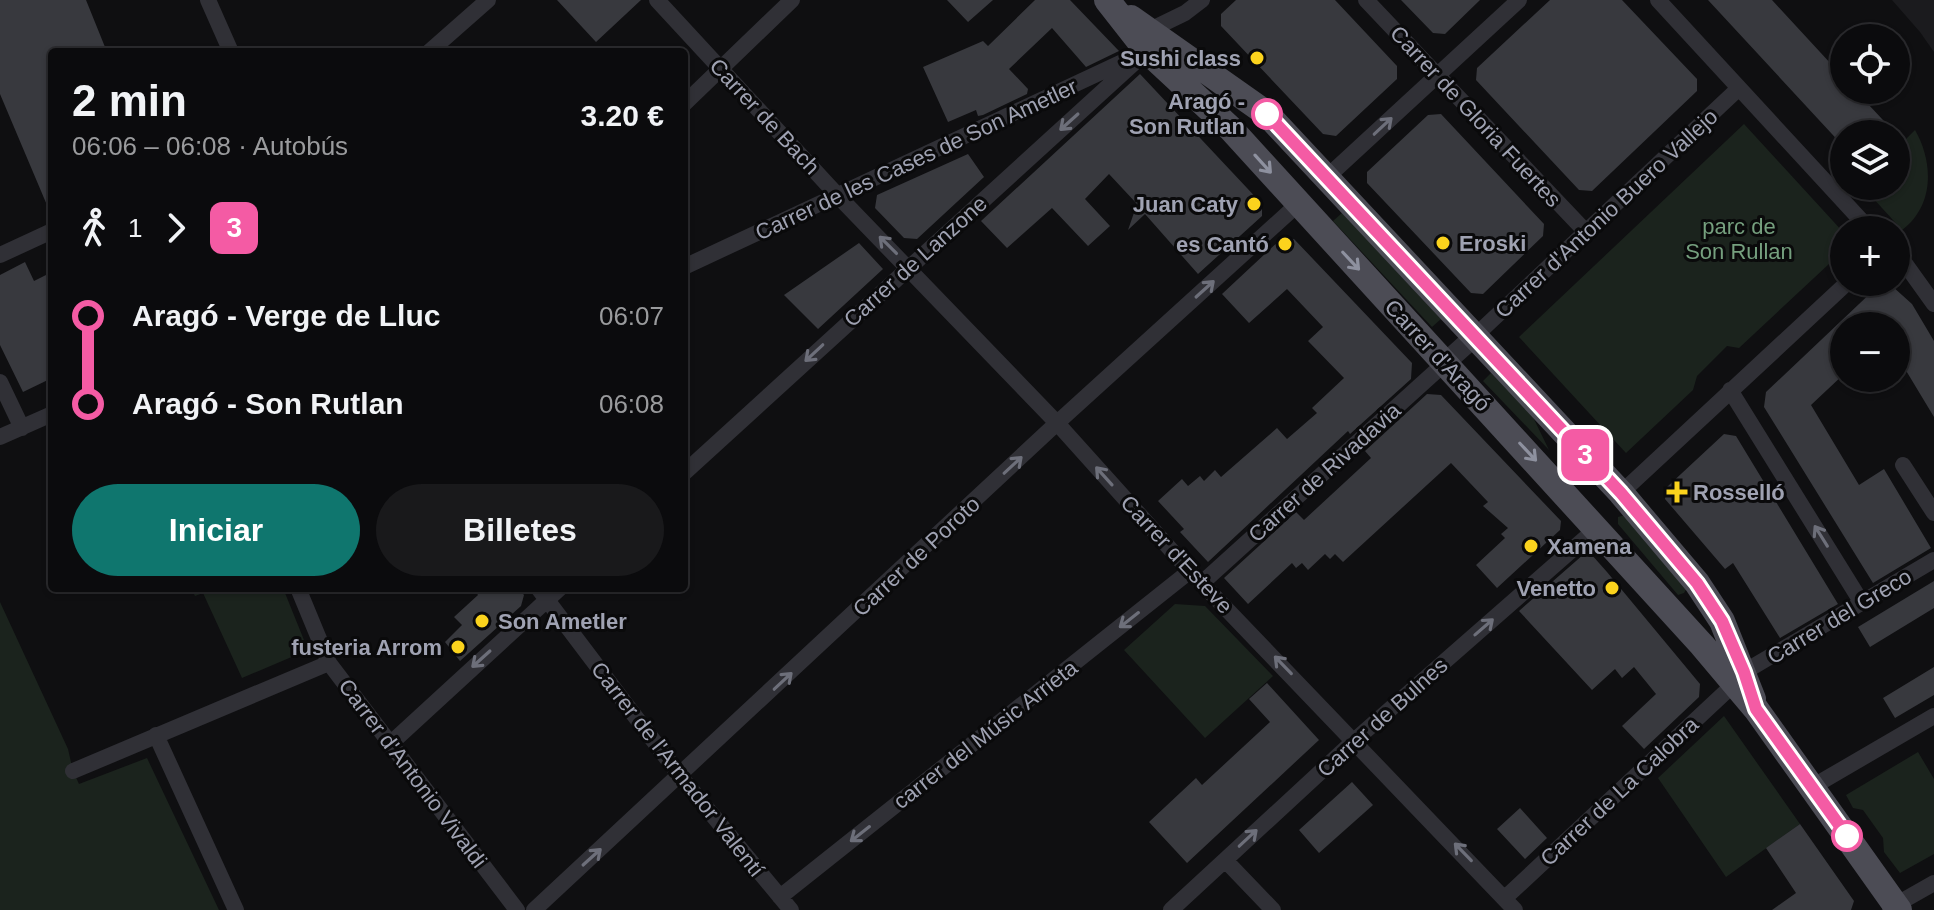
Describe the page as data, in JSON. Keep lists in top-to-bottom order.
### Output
{
  "streets": {
    "main road": ["Carrer d'Aragó"],
    "street": [
      "Carrer de Bach",
      "Carrer de Gloria Fuertes",
      "Carrer de les Cases de Son Ametler",
      "Carrer d'Antonio Buero Vallejo",
      "Carrer de Lanzone",
      "Carrer de Rivadavia",
      "Carrer d'Esteve",
      "Carrer de Poroto",
      "Carrer del Greco",
      "Carrer de Bulnes",
      "carrer del Músic Arrieta",
      "Carrer de l'Armador Valentí",
      "Carrer d'Antonio Vivaldi",
      "Carrer de La Calobra"
    ]
  },
  "crossings": [
    ["Carrer de Bach", "Carrer de les Cases de Son Ametler"],
    ["Carrer de Bach", "Carrer d'Esteve"],
    ["Carrer de Gloria Fuertes", "Carrer d'Antonio Buero Vallejo"],
    ["Carrer de les Cases de Son Ametler", "Carrer de Lanzone"],
    ["Carrer de les Cases de Son Ametler", "Carrer d'Aragó"],
    ["Carrer de les Cases de Son Ametler", "Carrer d'Esteve"],
    ["Carrer d'Antonio Buero Vallejo", "Carrer d'Aragó"],
    ["Carrer de Lanzone", "Carrer d'Aragó"],
    ["Carrer de Lanzone", "Carrer d'Esteve"],
    ["Carrer d'Aragó", "Carrer de Rivadavia"],
    ["Carrer d'Aragó", "Carrer de Poroto"],
    ["Carrer d'Aragó", "Carrer del Greco"],
    ["Carrer d'Aragó", "Carrer de Bulnes"],
    ["Carrer d'Aragó", "Carrer de La Calobra"],
    ["Carrer de Rivadavia", "Carrer d'Esteve"],
    ["Carrer de Rivadavia", "carrer del Músic Arrieta"],
    ["Carrer d'Esteve", "Carrer de Poroto"],
    ["Carrer d'Esteve", "Carrer de Bulnes"],
    ["Carrer d'Esteve", "carrer del Músic Arrieta"],
    ["Carrer d'Esteve", "Carrer de La Calobra"],
    ["Carrer de Poroto", "Carrer de l'Armador Valentí"],
    ["Carrer del Greco", "Carrer de La Calobra"],
    ["carrer del Músic Arrieta", "Carrer de l'Armador Valentí"]
  ],
  "one_way": [
    "Carrer de Lanzone",
    "Carrer d'Esteve",
    "Carrer de Poroto",
    "Carrer de Bulnes",
    "carrer del Músic Arrieta"
  ],
  "parks": ["parc de Son Rullan"],
  "places": {
    "other": [
      "Sushi class",
      "Aragó - Son Rutlan",
      "Juan Caty",
      "Eroski",
      "es Cantó",
      "Xamena",
      "Venetto",
      "Son Ametler",
      "fusteria Arrom"
    ],
    "health": ["Rosselló"]
  },
  "lines": ["bus line 3"],
  "page": {
    "on_map": "3",
    "map_buttons": ["+", "−"],
    "heading": ["2 min", "06:06 – 06:08 · Autobús", "3.20 €"],
    "legs": ["1", "3"],
    "list": [
      {
        "name": "Aragó - Verge de Lluc",
        "value": "06:07"
      },
      {
        "name": "Aragó - Son Rutlan",
        "value": "06:08"
      }
    ],
    "buttons": ["Iniciar", "Billetes"]
  }
}
